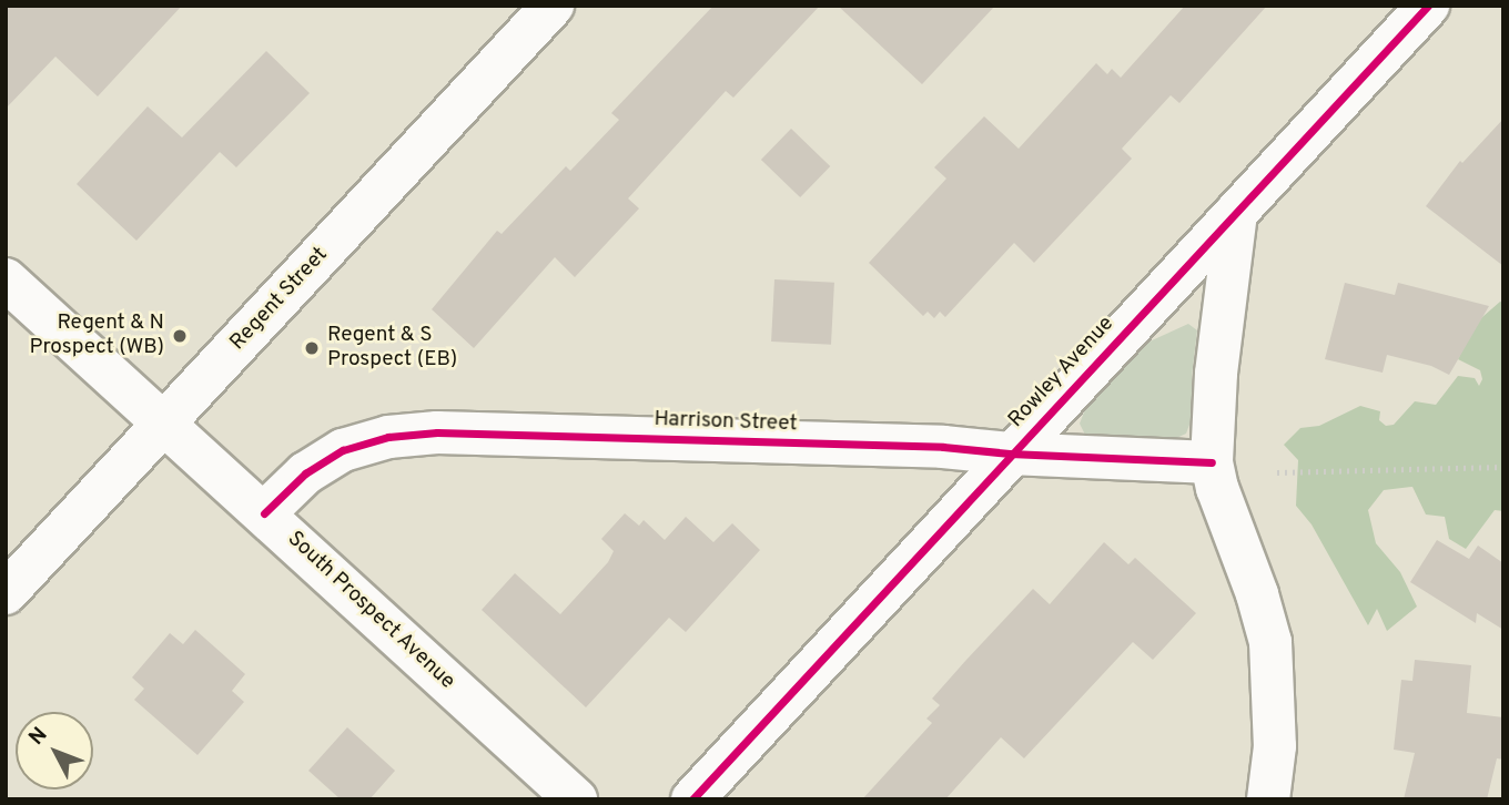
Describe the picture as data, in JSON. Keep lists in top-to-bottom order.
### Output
{
  "streets": {
    "street": [
      "Regent Street",
      "Rowley Avenue",
      "Harrison Street",
      "South Prospect Avenue"
    ]
  },
  "crossings": [
    ["Regent Street", "South Prospect Avenue"],
    ["Rowley Avenue", "Harrison Street"],
    ["Harrison Street", "South Prospect Avenue"]
  ],
  "places": ["Regent & N Prospect (WB)", "Regent & S Prospect (EB)"],
  "north": "top left"
}
